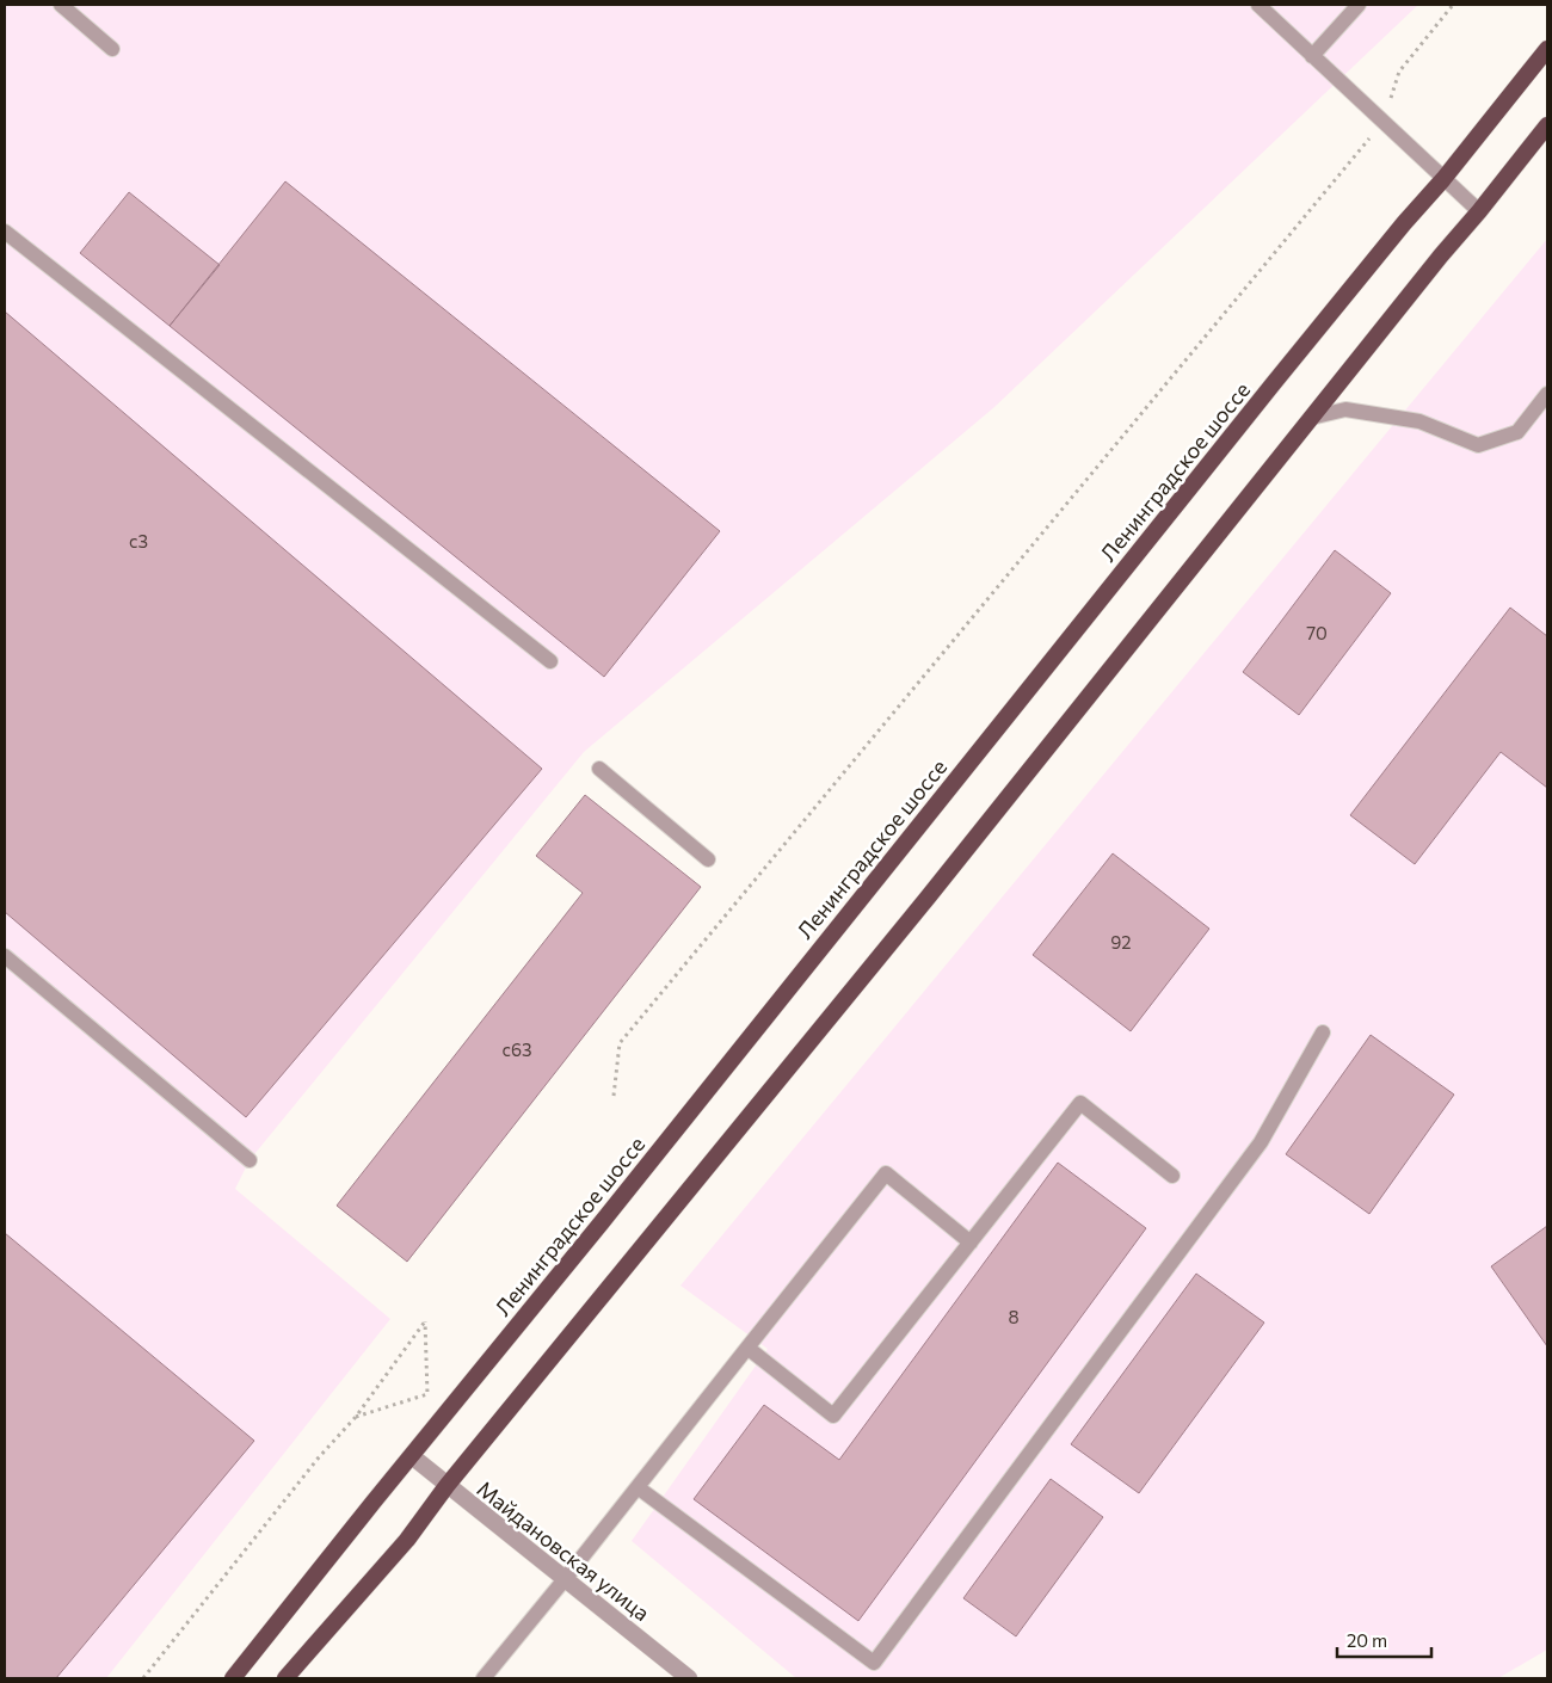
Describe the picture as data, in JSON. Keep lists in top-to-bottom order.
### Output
{
  "streets": {
    "highway": ["Ленинградское шоссе"],
    "street": ["Майдановская улица"]
  },
  "crossings": [
    ["Ленинградское шоссе", "Майдановская улица"]
  ],
  "house_numbers": [
    "с3",
    "70",
    "92",
    "с63",
    "8"
  ],
  "scale_bar": "20 m"
}
